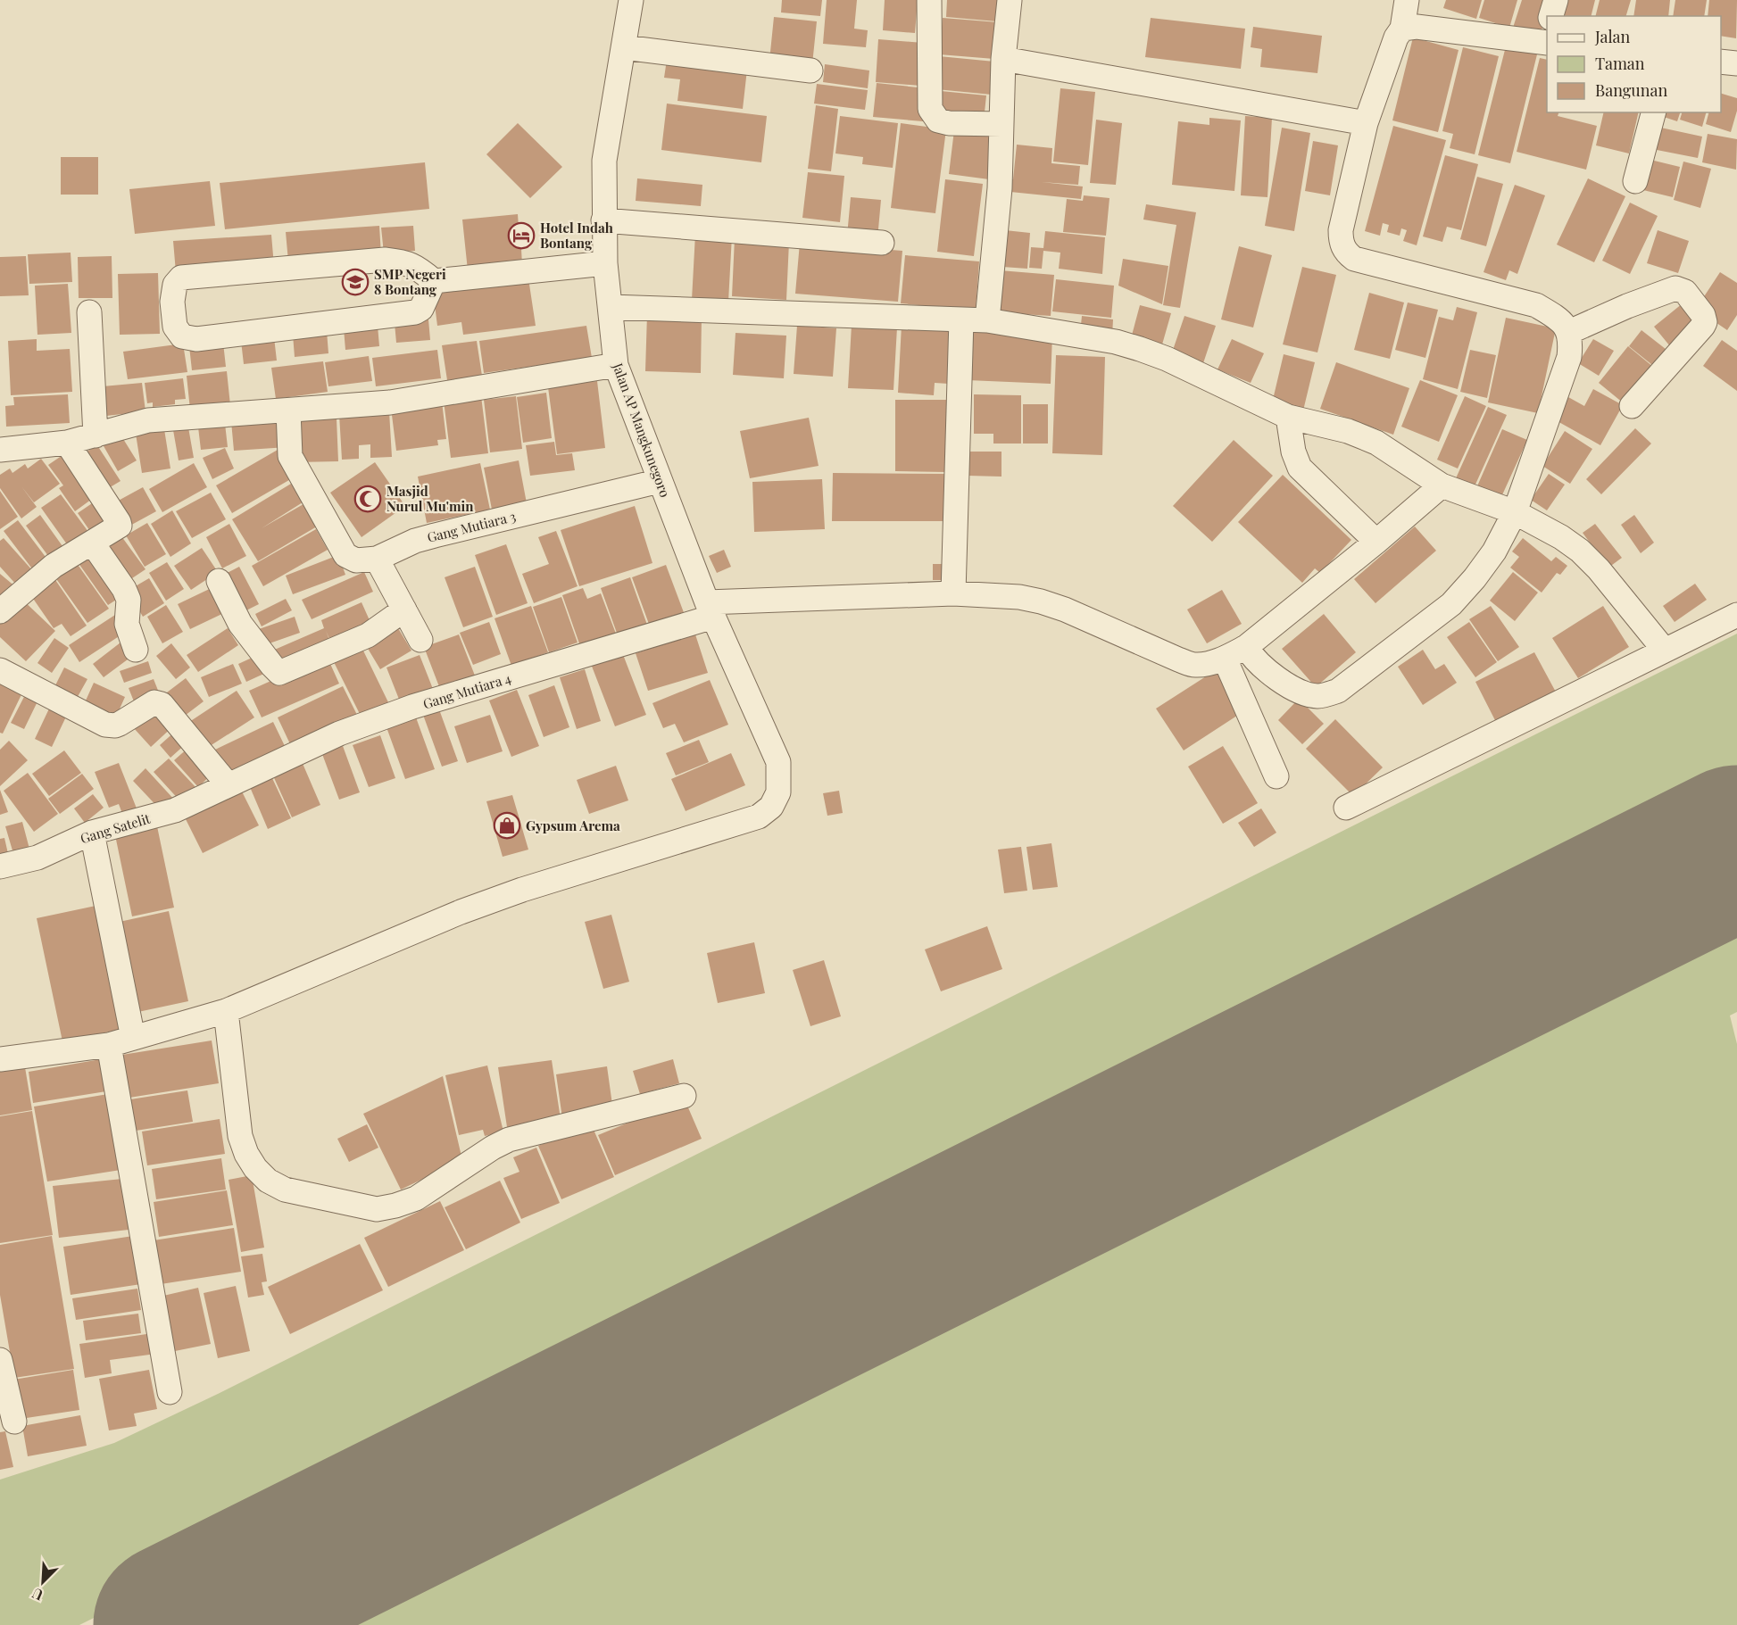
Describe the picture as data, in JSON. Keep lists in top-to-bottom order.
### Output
{
  "streets": {
    "street": [
      "Jalan AP Mangkunegoro",
      "Gang Mutiara 3",
      "Gang Mutiara 4",
      "Gang Satelit"
    ]
  },
  "crossings": [
    ["Jalan AP Mangkunegoro", "Gang Mutiara 3"],
    ["Jalan AP Mangkunegoro", "Gang Mutiara 4"],
    ["Gang Mutiara 4", "Gang Satelit"]
  ],
  "places": {
    "hotel": ["Hotel Indah Bontang"],
    "school or university": ["SMP Negeri 8 Bontang"],
    "mosque": ["Masjid Nurul Mu'min"],
    "shop": ["Gypsum Arema"]
  },
  "legend": ["Jalan", "Taman", "Bangunan"],
  "north": "bottom left"
}
